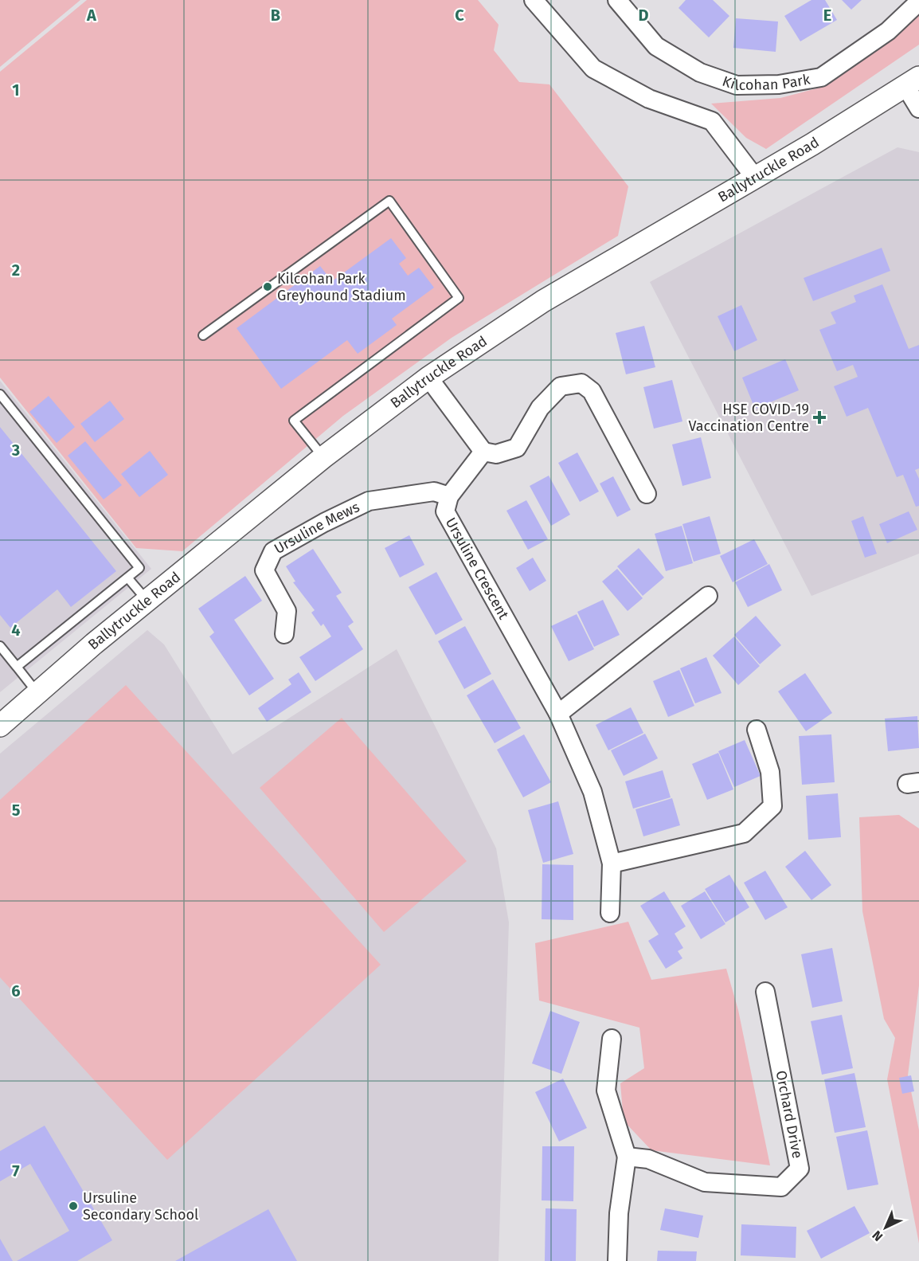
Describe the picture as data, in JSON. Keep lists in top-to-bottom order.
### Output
{
  "streets": {
    "street": [
      "Kilcohan Park",
      "Ballytruckle Road",
      "Ursuline Mews",
      "Ursuline Crescent",
      "Orchard Drive"
    ]
  },
  "crossings": [
    ["Ursuline Mews", "Ursuline Crescent"]
  ],
  "places": {
    "other": ["Kilcohan Park Greyhound Stadium", "Ursuline Secondary School"],
    "health": ["HSE COVID-19 Vaccination Centre"]
  },
  "north": "bottom left",
  "grid": {
    "columns": [
      "A",
      "B",
      "C",
      "D",
      "E"
    ],
    "rows": [
      "1",
      "2",
      "3",
      "4",
      "5",
      "6",
      "7"
    ]
  }
}
